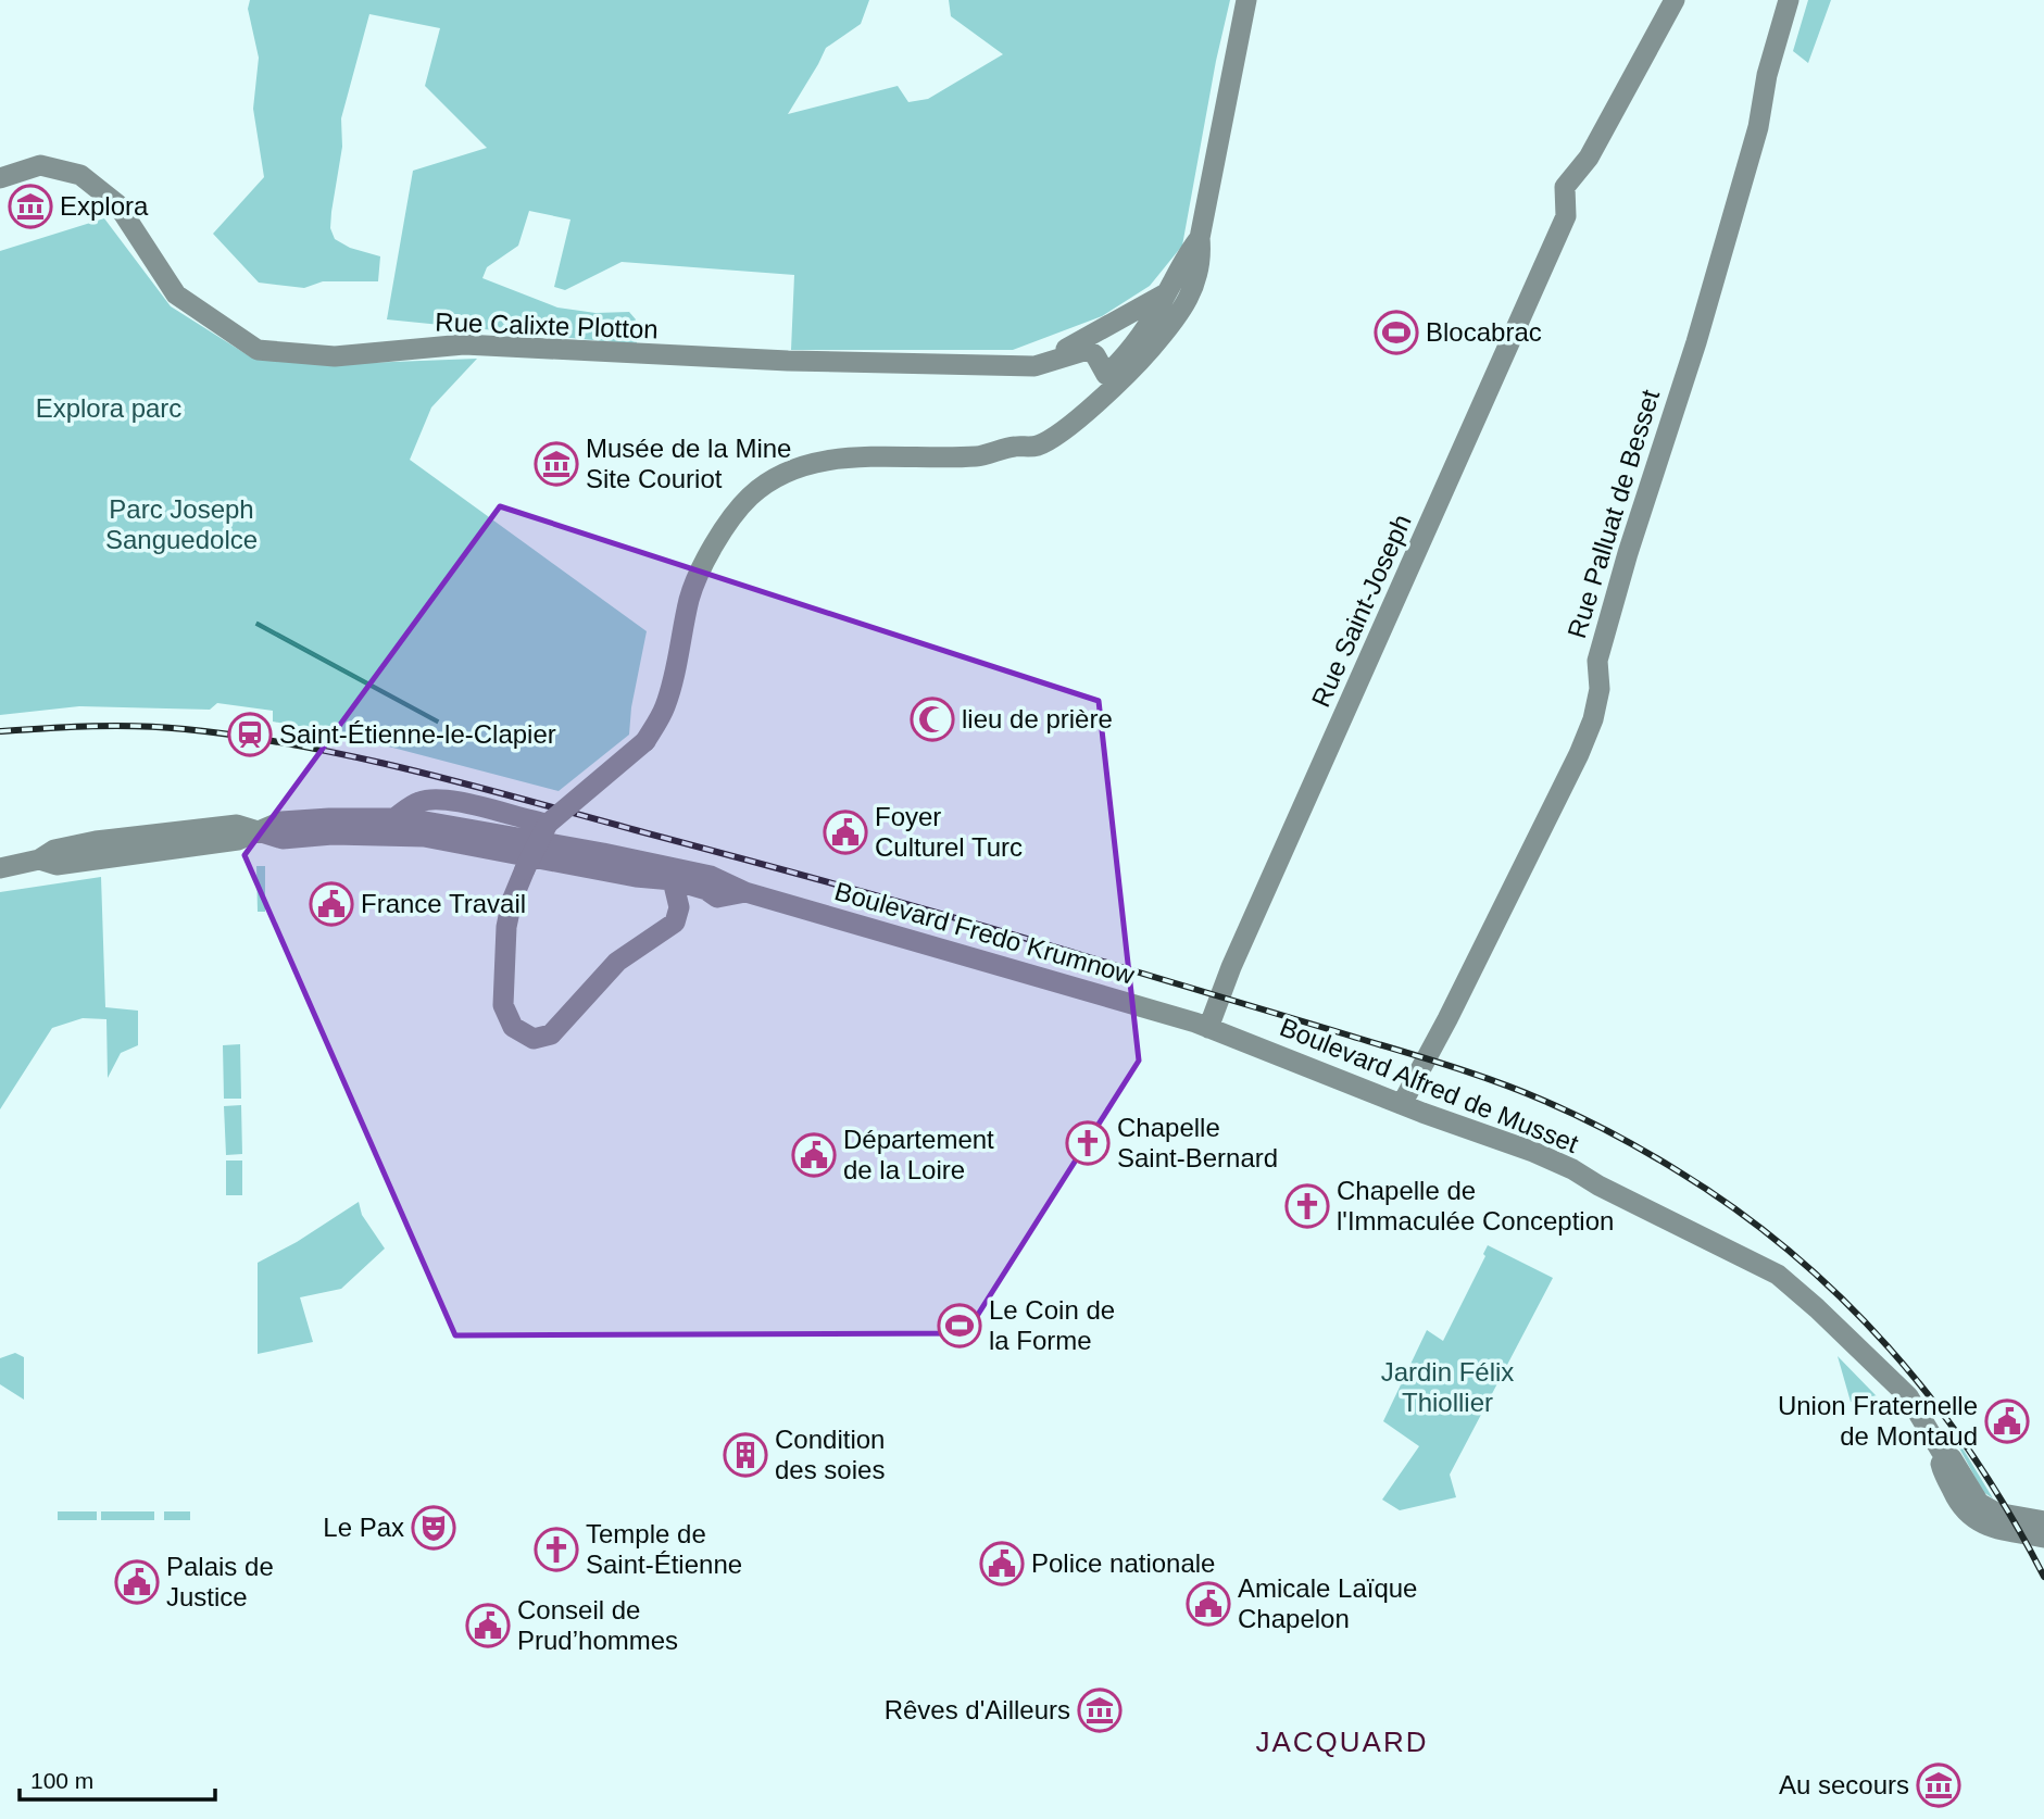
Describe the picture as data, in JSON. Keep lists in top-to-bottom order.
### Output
{
  "streets": {
    "main road": [
      "Rue Calixte Plotton",
      "Rue Palluat de Besset",
      "Rue Saint-Joseph",
      "Boulevard Fredo Krumnow",
      "Boulevard Alfred de Musset"
    ]
  },
  "crossings": [
    ["Rue Palluat de Besset", "Boulevard Alfred de Musset"],
    ["Rue Saint-Joseph", "Boulevard Fredo Krumnow"],
    ["Rue Saint-Joseph", "Boulevard Alfred de Musset"],
    ["Boulevard Fredo Krumnow", "Boulevard Alfred de Musset"]
  ],
  "districts": ["JACQUARD"],
  "parks": ["Explora parc", "Parc Joseph Sanguedolce", "Jardin Félix Thiollier"],
  "places": {
    "museum": [
      "Explora",
      "Musée de la Mine Site Couriot",
      "Rêves d'Ailleurs",
      "Au secours"
    ],
    "sports": ["Blocabrac", "Le Coin de la Forme"],
    "mosque": ["lieu de prière"],
    "station": ["Saint-Étienne-le-Clapier"],
    "public building": [
      "Foyer Culturel Turc",
      "France Travail",
      "Département de la Loire",
      "Union Fraternelle de Montaud",
      "Police nationale",
      "Palais de Justice",
      "Amicale Laïque Chapelon",
      "Conseil de Prud’hommes"
    ],
    "church": ["Chapelle Saint-Bernard", "Chapelle de l'Immaculée Conception", "Temple de Saint-Étienne"],
    "building": ["Condition des soies"],
    "theatre": ["Le Pax"]
  },
  "scale_bar": "100 m"
}
